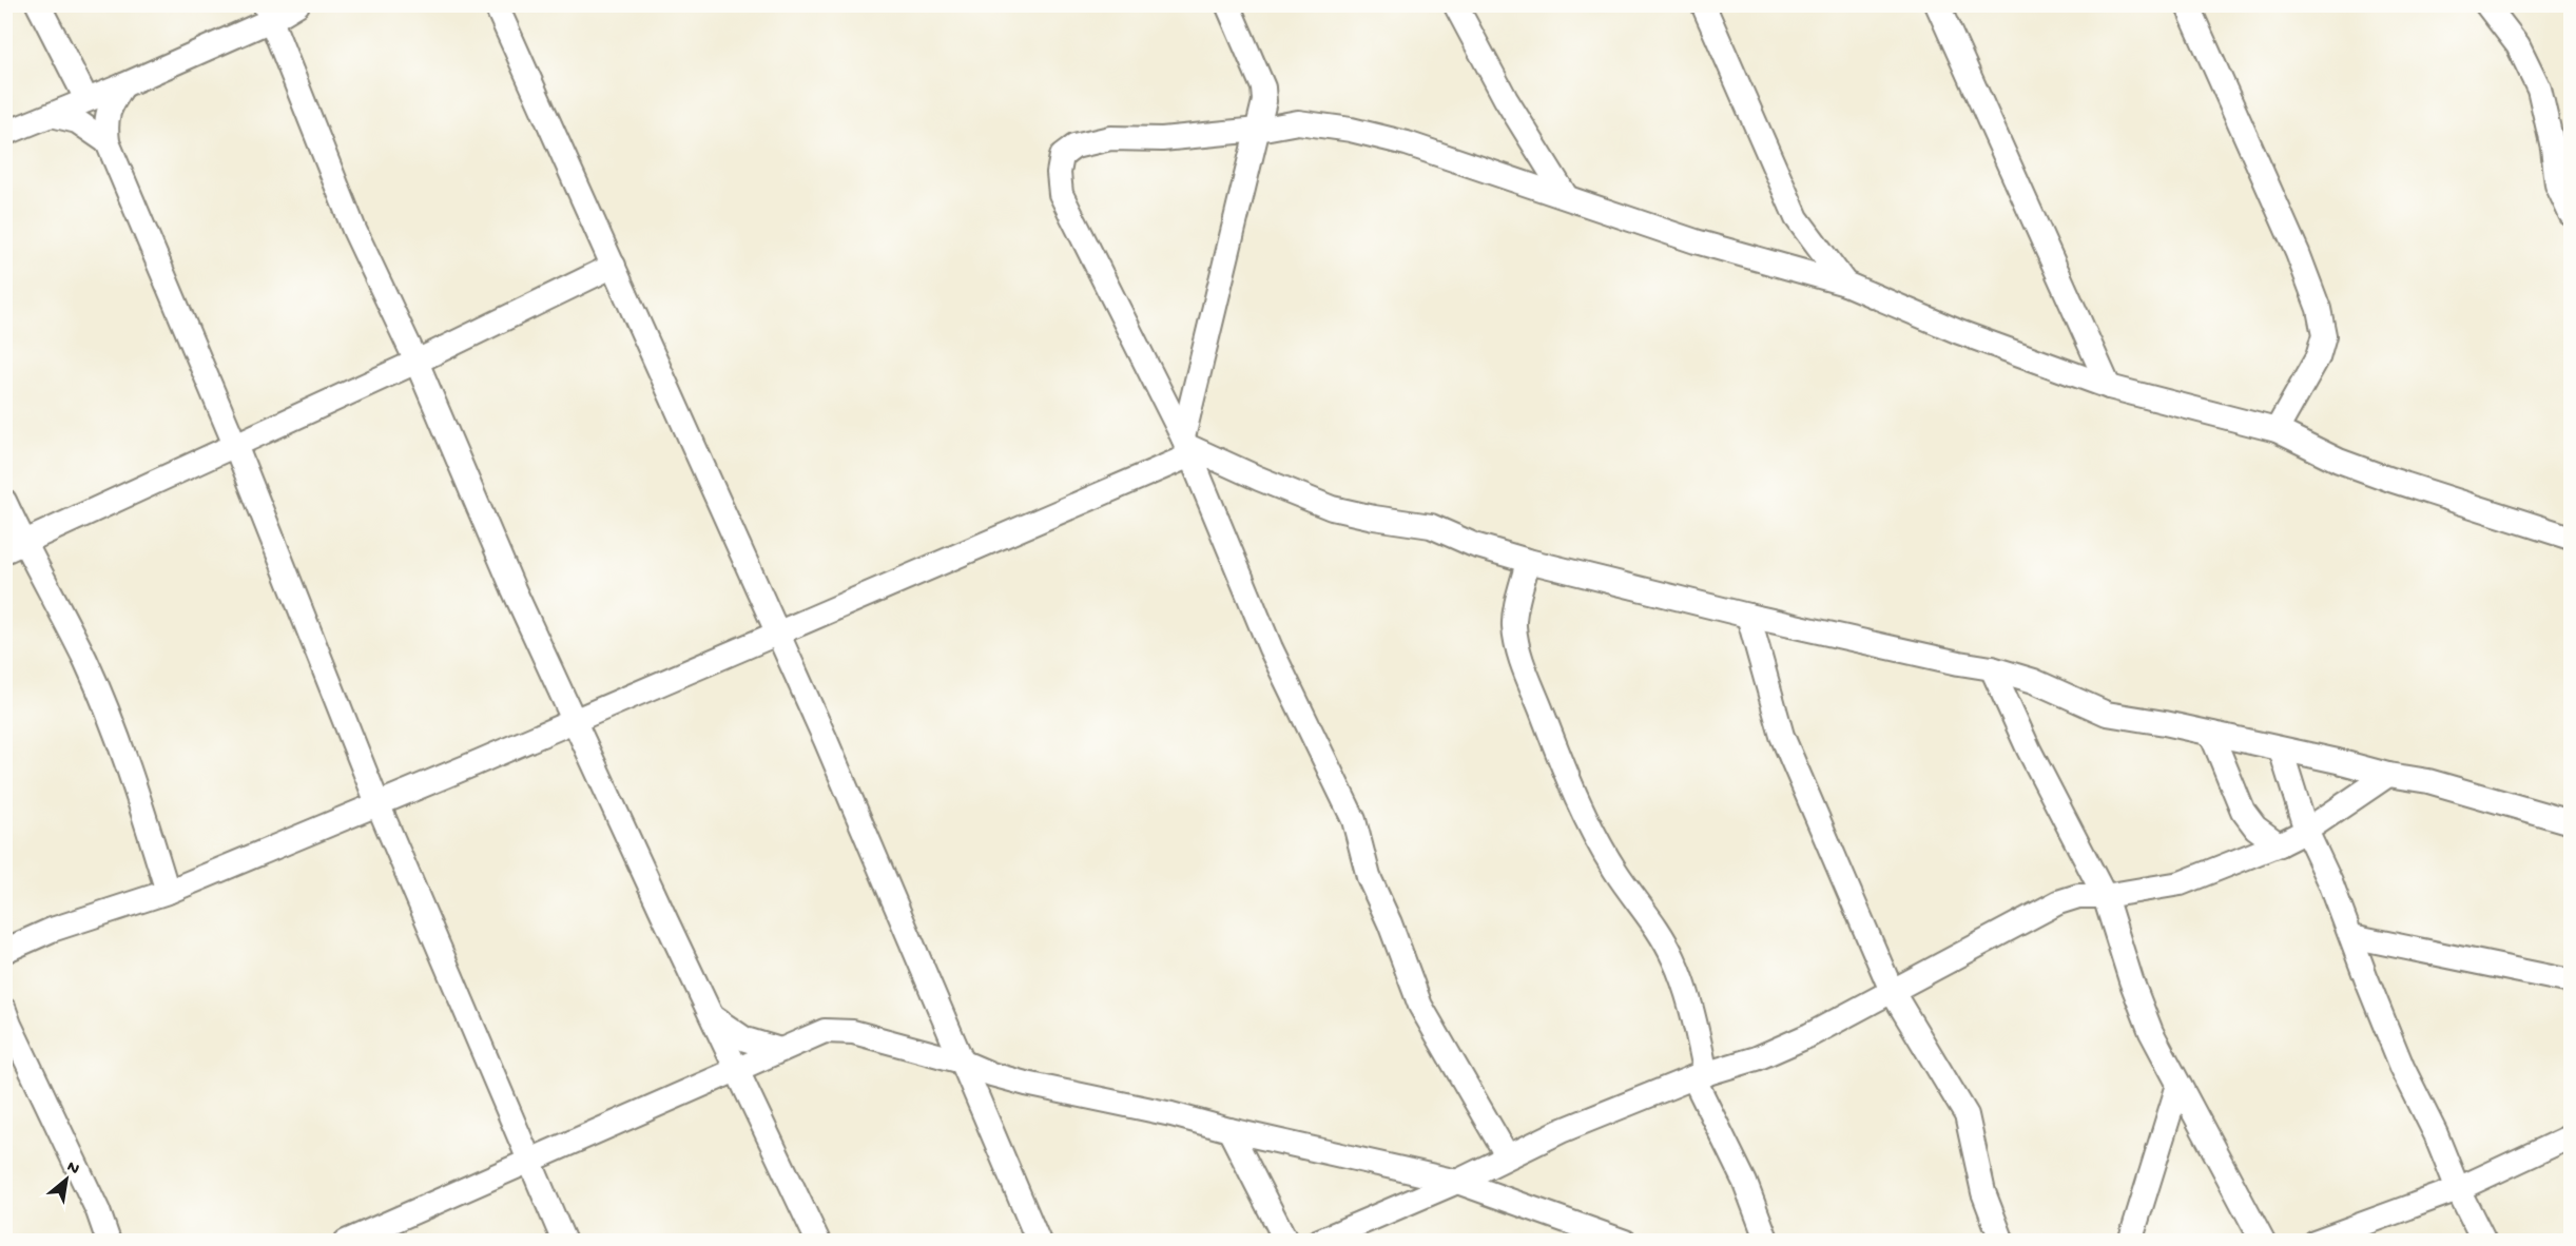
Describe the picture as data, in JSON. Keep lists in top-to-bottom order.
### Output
{
  "north": "top right"
}
